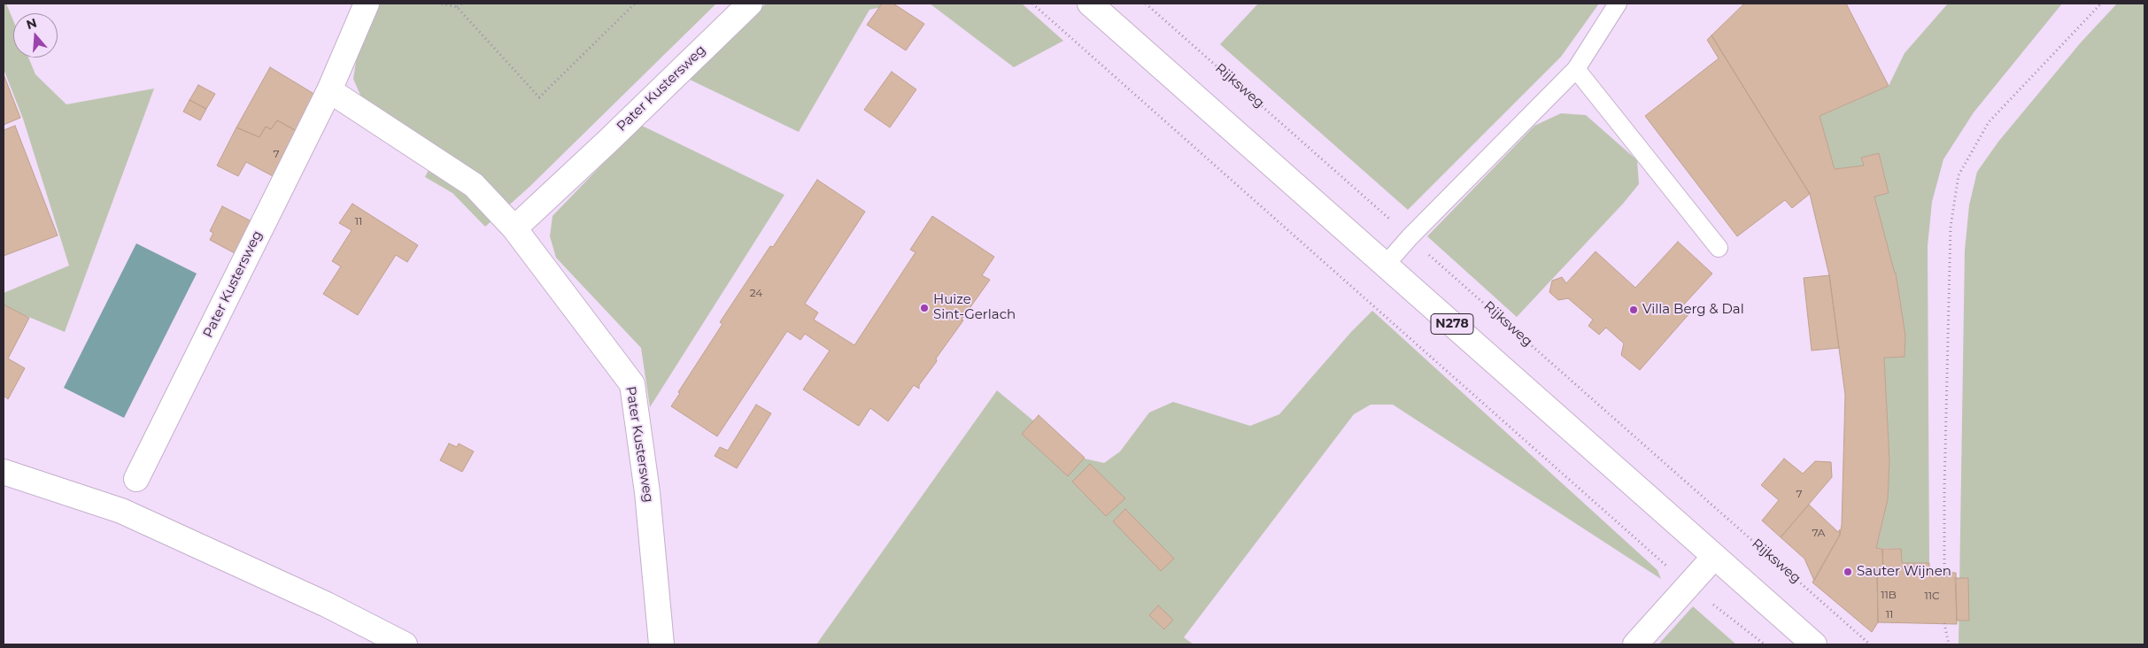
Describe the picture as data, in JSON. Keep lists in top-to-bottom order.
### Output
{
  "streets": {
    "street": ["Pater Kustersweg", "N278"],
    "path": ["Rijksweg"]
  },
  "places": ["Huize Sint-Gerlach", "Villa Berg & Dal", "Sauter Wijnen"],
  "house_numbers": [
    "7",
    "11",
    "24",
    "7",
    "7A",
    "11B",
    "11C",
    "11"
  ],
  "north": "top"
}
